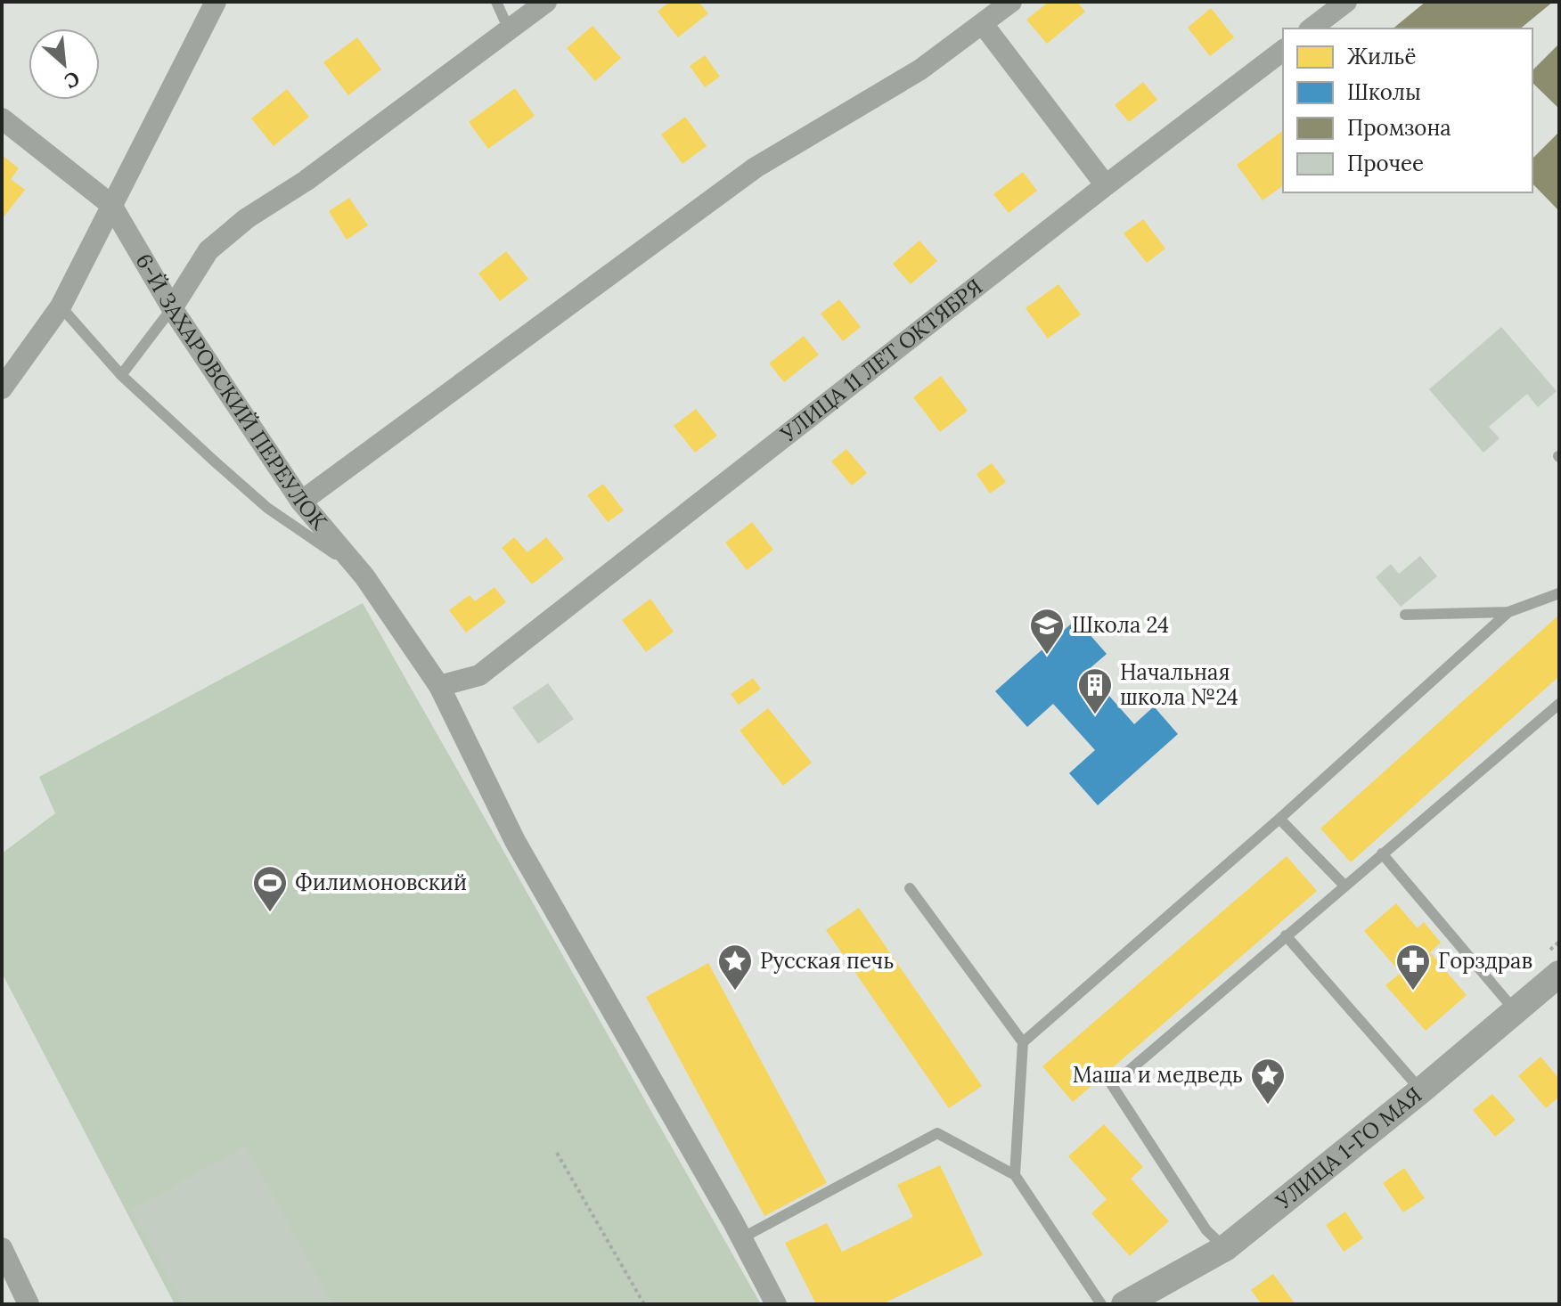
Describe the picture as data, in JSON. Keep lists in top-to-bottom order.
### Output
{
  "streets": {
    "street": ["УЛИЦА 11 ЛЕТ ОКТЯБРЯ", "6-Й ЗАХАРОВСКИЙ ПЕРЕУЛОК", "УЛИЦА 1-ГО МАЯ"]
  },
  "crossings": [
    ["УЛИЦА 11 ЛЕТ ОКТЯБРЯ", "6-Й ЗАХАРОВСКИЙ ПЕРЕУЛОК"]
  ],
  "places": {
    "school or university": ["Школа 24"],
    "building": ["Начальная школа №24"],
    "sports": ["Филимоновский"],
    "place": ["Русская печь", "Маша и медведь"],
    "pharmacy": ["Горздрав"]
  },
  "legend": [
    "Жильё",
    "Школы",
    "Промзона",
    "Прочее"
  ],
  "north": "bottom right"
}
